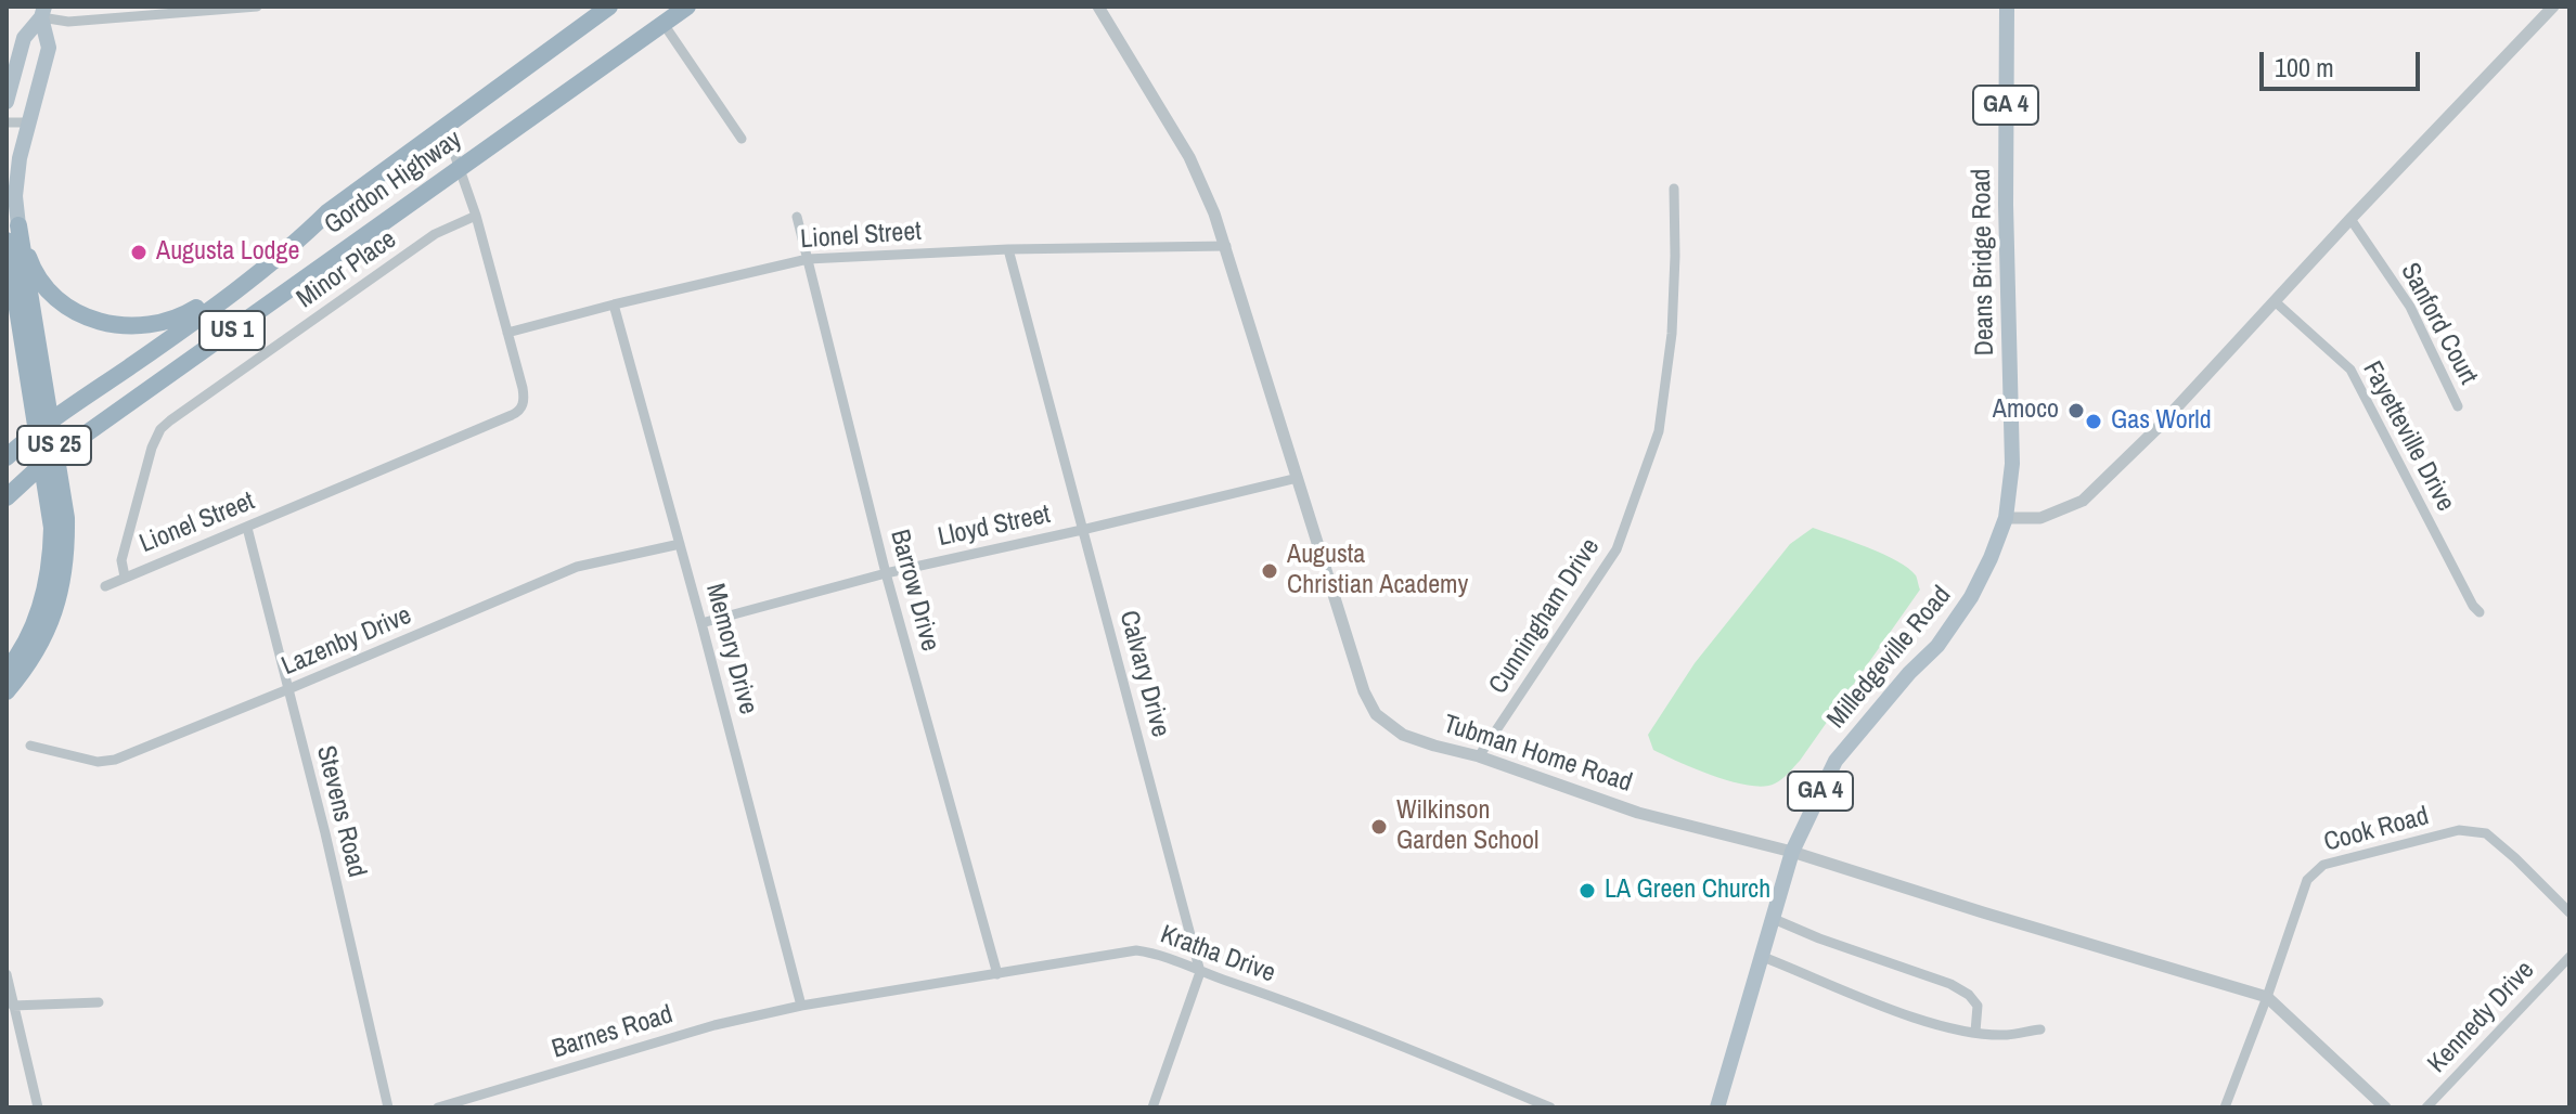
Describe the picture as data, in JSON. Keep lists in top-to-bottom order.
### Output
{
  "streets": {
    "highway": ["Gordon Highway", "US 1"],
    "main road": ["GA 4", "Deans Bridge Road", "Milledgeville Road"],
    "street": [
      "Lionel Street",
      "Minor Place",
      "Sanford Court",
      "Fayetteville Drive",
      "Lloyd Street",
      "Barrow Drive",
      "Cunningham Drive",
      "Lazenby Drive",
      "Memory Drive",
      "Calvary Drive",
      "Tubman Home Road",
      "Stevens Road",
      "Cook Road",
      "Kratha Drive",
      "Kennedy Drive",
      "Barnes Road"
    ]
  },
  "crossings": [
    ["Gordon Highway", "Lionel Street"],
    ["Lionel Street", "Minor Place"],
    ["Lionel Street", "Barrow Drive"],
    ["Lionel Street", "Memory Drive"],
    ["Lionel Street", "Calvary Drive"],
    ["Lionel Street", "Tubman Home Road"],
    ["Lionel Street", "Stevens Road"],
    ["Deans Bridge Road", "Milledgeville Road"],
    ["Lloyd Street", "Barrow Drive"],
    ["Lloyd Street", "Memory Drive"],
    ["Lloyd Street", "Calvary Drive"],
    ["Lloyd Street", "Tubman Home Road"],
    ["Barrow Drive", "Kratha Drive"],
    ["Cunningham Drive", "Tubman Home Road"],
    ["Lazenby Drive", "Memory Drive"],
    ["Lazenby Drive", "Stevens Road"],
    ["Memory Drive", "Kratha Drive"],
    ["Memory Drive", "Barnes Road"],
    ["Milledgeville Road", "Tubman Home Road"],
    ["Calvary Drive", "Kratha Drive"],
    ["Tubman Home Road", "Cook Road"],
    ["Kratha Drive", "Barnes Road"]
  ],
  "places": [
    "Augusta Lodge",
    "Amoco",
    "Gas World",
    "Augusta Christian Academy",
    "Wilkinson Garden School",
    "LA Green Church"
  ],
  "scale_bar": "100 m"
}
